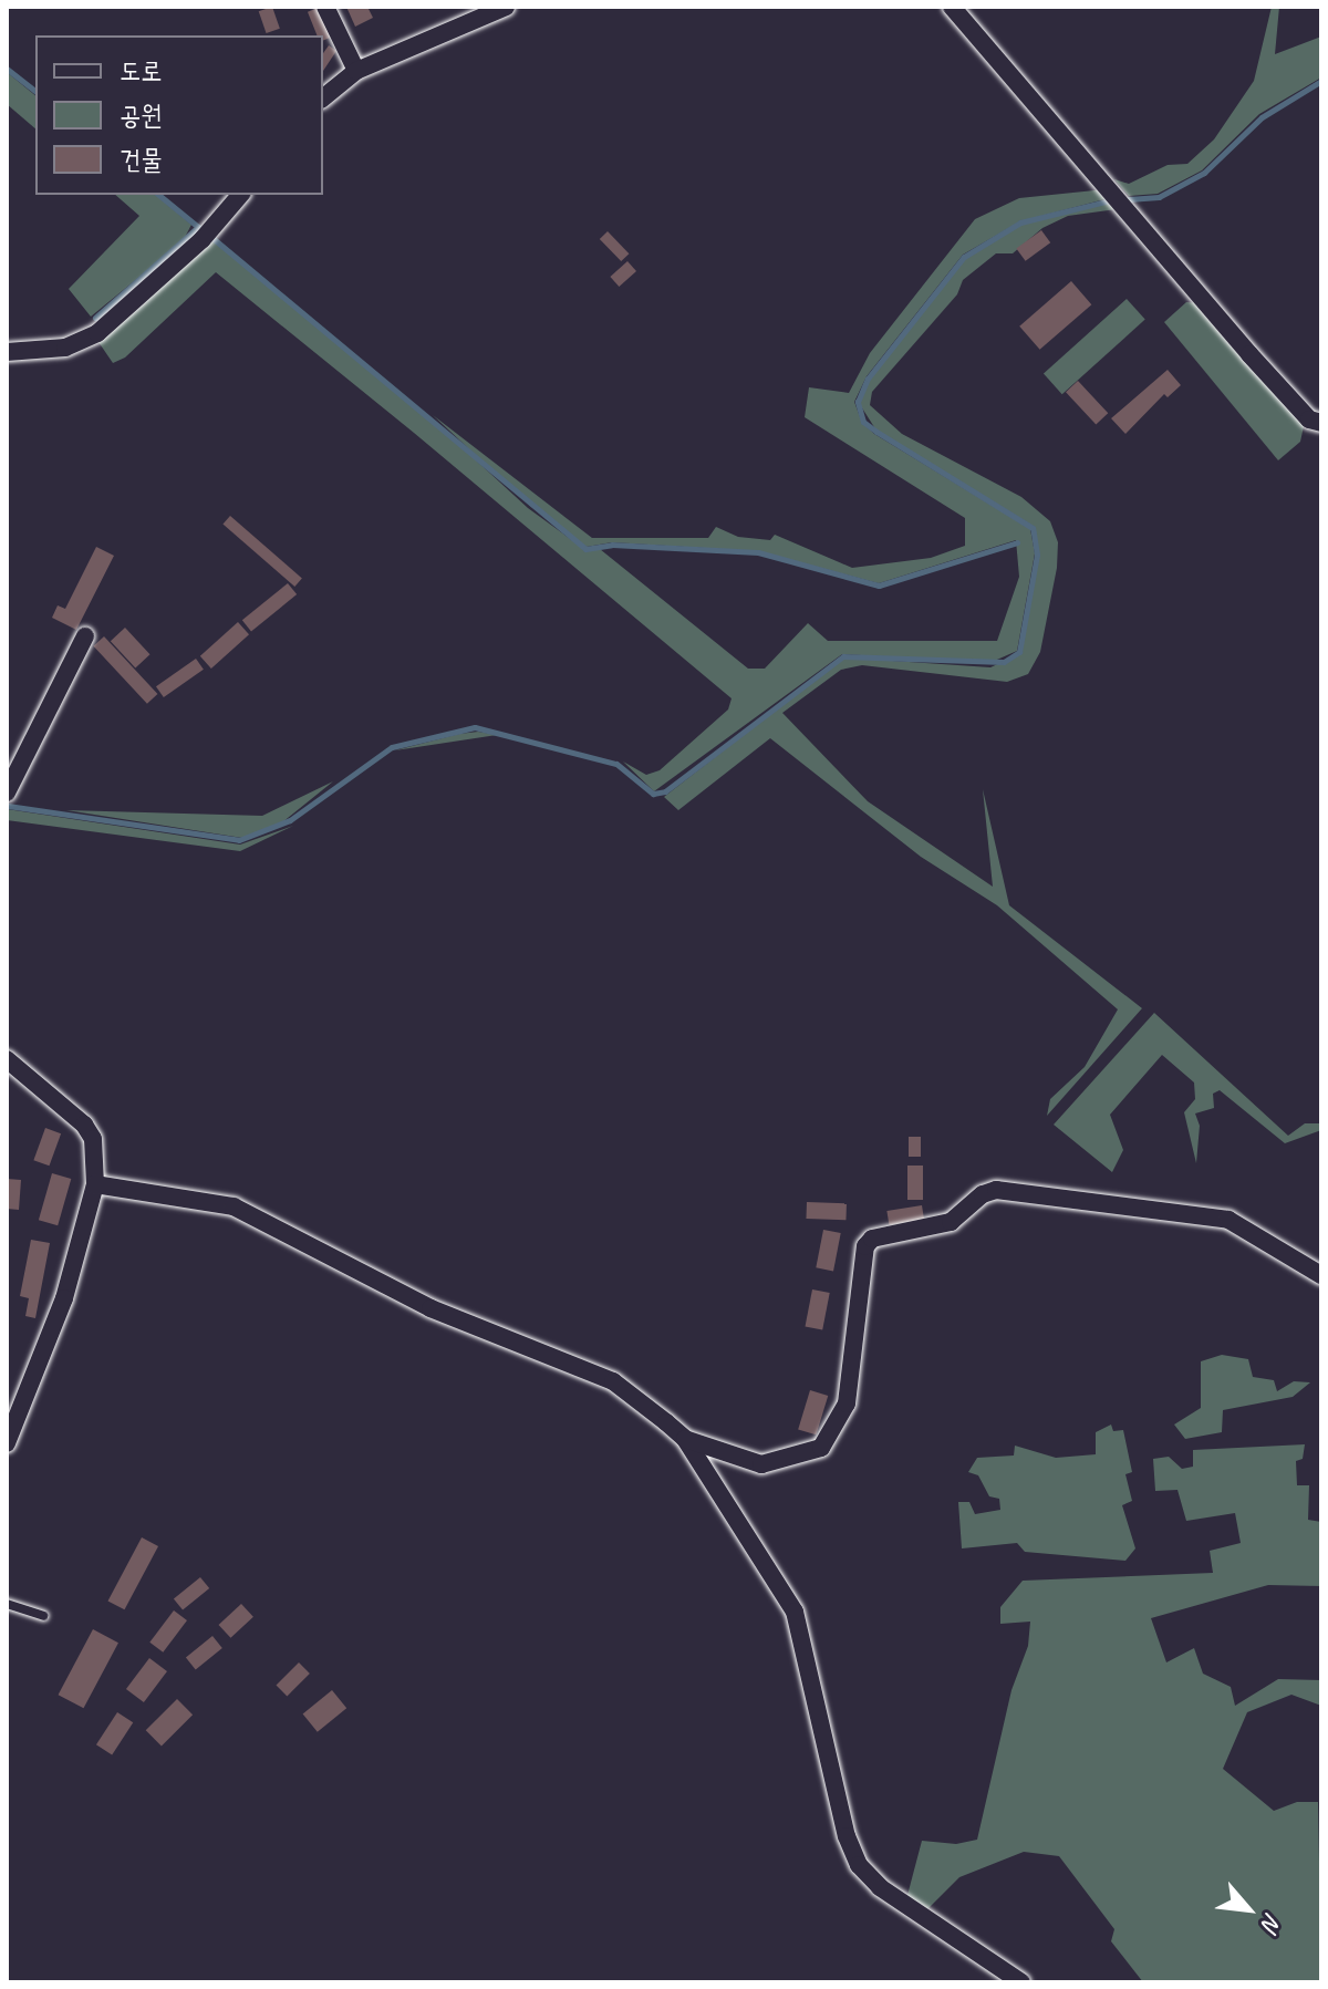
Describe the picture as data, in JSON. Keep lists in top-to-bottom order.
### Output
{
  "legend": ["도로", "공원", "건물"],
  "north": "bottom right"
}
